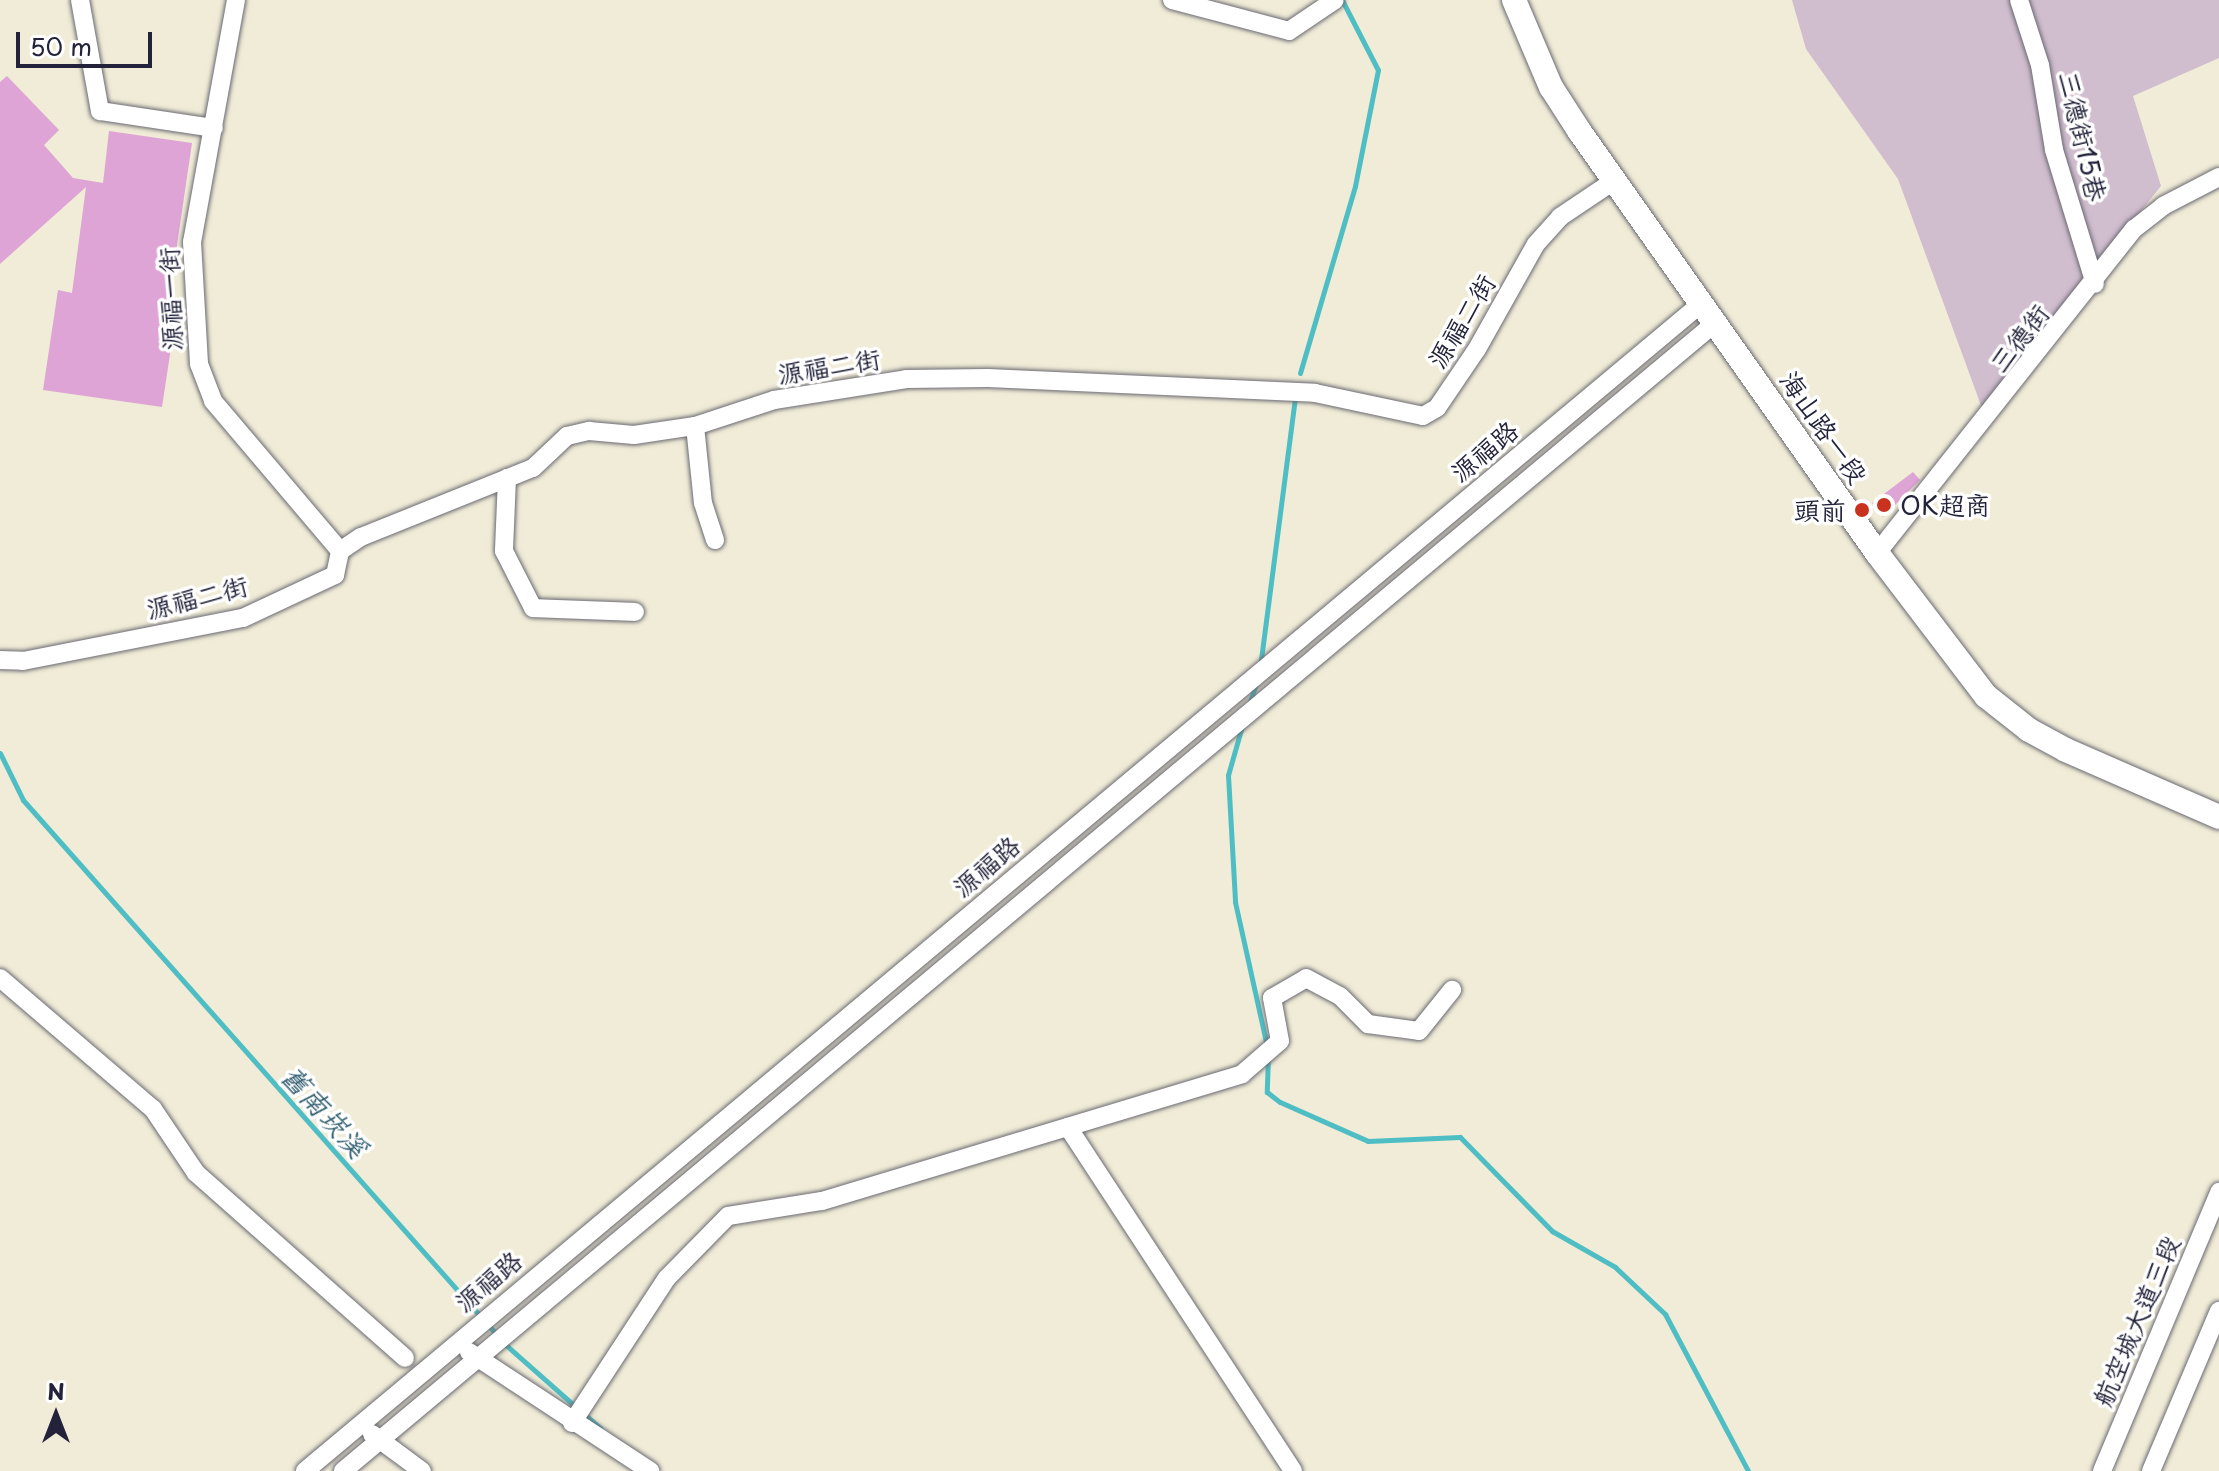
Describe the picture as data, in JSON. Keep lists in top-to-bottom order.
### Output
{
  "streets": {
    "main road": ["海山路一段"],
    "street": [
      "三德街15巷",
      "源福一街",
      "源福二街",
      "三德街",
      "源福路",
      "航空城大道三段"
    ]
  },
  "crossings": [
    ["三德街15巷", "三德街"],
    ["源福一街", "源福二街"],
    ["源福二街", "海山路一段"],
    ["三德街", "海山路一段"],
    ["海山路一段", "源福路"]
  ],
  "water": ["舊南崁溪"],
  "places": ["OK超商", "頭前"],
  "scale_bar": "50 m",
  "north": "top"
}
